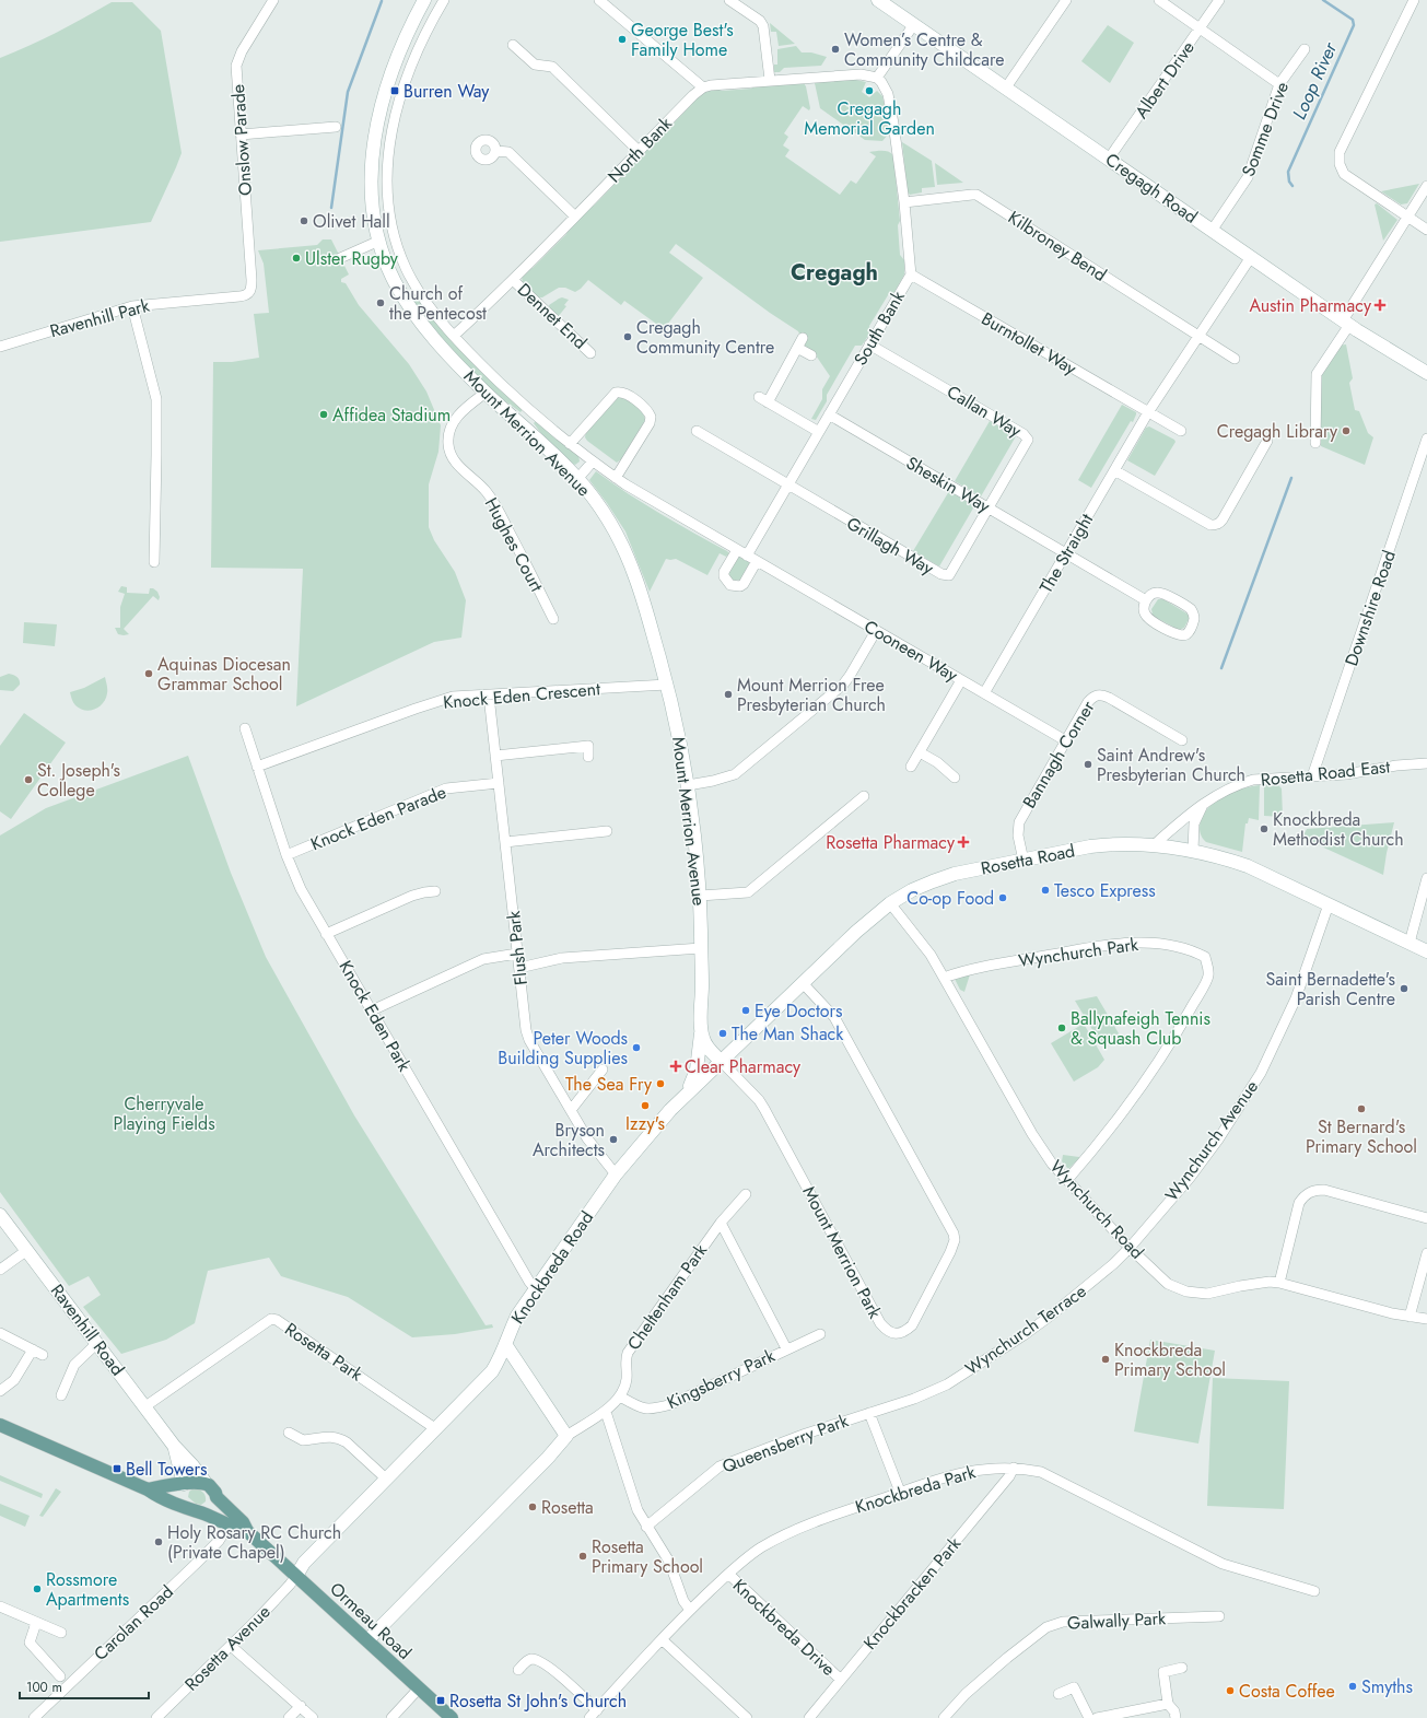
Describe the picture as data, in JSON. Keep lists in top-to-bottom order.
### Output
{
  "streets": {
    "main road": ["Ormeau Road"],
    "street": [
      "Albert Drive",
      "Somme Drive",
      "Onslow Parade",
      "North Bank",
      "Cregagh Road",
      "Kilbroney Bend",
      "Dennet End",
      "Ravenhill Park",
      "South Bank",
      "Burntollet Way",
      "Callan Way",
      "Mount Merrion Avenue",
      "Sheskin Way",
      "Hughes Court",
      "Grillagh Way",
      "The Straight",
      "Downshire Road",
      "Cooneen Way",
      "Knock Eden Crescent",
      "Bannagh Corner",
      "Rosetta Road East",
      "Knock Eden Parade",
      "Rosetta Road",
      "Flush Park",
      "Wynchurch Park",
      "Knock Eden Park",
      "Wynchurch Avenue",
      "Wynchurch Road",
      "Mount Merrion Park",
      "Knockbreda Road",
      "Cheltenham Park",
      "Ravenhill Road",
      "Wynchurch Terrace",
      "Rosetta Park",
      "Kingsberry Park",
      "Queensberry Park",
      "Knockbreda Park",
      "Knockbracken Park",
      "Galwally Park",
      "Carolan Road",
      "Knockbreda Drive",
      "Rosetta Avenue"
    ]
  },
  "crossings": [
    ["Albert Drive", "Cregagh Road"],
    ["Somme Drive", "Cregagh Road"],
    ["Onslow Parade", "Ravenhill Park"],
    ["North Bank", "Dennet End"],
    ["North Bank", "Mount Merrion Avenue"],
    ["Cregagh Road", "The Straight"],
    ["Kilbroney Bend", "South Bank"],
    ["Kilbroney Bend", "The Straight"],
    ["South Bank", "Burntollet Way"],
    ["South Bank", "Callan Way"],
    ["South Bank", "Sheskin Way"],
    ["South Bank", "Grillagh Way"],
    ["South Bank", "Cooneen Way"],
    ["Burntollet Way", "The Straight"],
    ["Callan Way", "Sheskin Way"],
    ["Callan Way", "Grillagh Way"],
    ["Mount Merrion Avenue", "Hughes Court"],
    ["Mount Merrion Avenue", "Cooneen Way"],
    ["Mount Merrion Avenue", "Knock Eden Crescent"],
    ["Mount Merrion Avenue", "Rosetta Road"],
    ["Mount Merrion Avenue", "Mount Merrion Park"],
    ["Sheskin Way", "Grillagh Way"],
    ["Sheskin Way", "The Straight"],
    ["The Straight", "Cooneen Way"],
    ["Downshire Road", "Rosetta Road East"],
    ["Cooneen Way", "Bannagh Corner"],
    ["Knock Eden Crescent", "Flush Park"],
    ["Knock Eden Crescent", "Knock Eden Park"],
    ["Bannagh Corner", "Rosetta Road"],
    ["Rosetta Road East", "Rosetta Road"],
    ["Knock Eden Parade", "Flush Park"],
    ["Knock Eden Parade", "Knock Eden Park"],
    ["Rosetta Road", "Wynchurch Avenue"],
    ["Rosetta Road", "Wynchurch Road"],
    ["Rosetta Road", "Mount Merrion Park"],
    ["Rosetta Road", "Knockbreda Road"],
    ["Flush Park", "Knockbreda Road"],
    ["Wynchurch Park", "Wynchurch Road"],
    ["Knock Eden Park", "Knockbreda Road"],
    ["Wynchurch Avenue", "Wynchurch Road"],
    ["Wynchurch Avenue", "Wynchurch Terrace"],
    ["Wynchurch Road", "Wynchurch Terrace"],
    ["Knockbreda Road", "Cheltenham Park"],
    ["Cheltenham Park", "Kingsberry Park"],
    ["Ravenhill Road", "Rosetta Park"],
    ["Ravenhill Road", "Ormeau Road"],
    ["Wynchurch Terrace", "Queensberry Park"],
    ["Knockbreda Park", "Knockbracken Park"],
    ["Knockbreda Park", "Knockbreda Drive"],
    ["Knockbracken Park", "Knockbreda Drive"],
    ["Ormeau Road", "Carolan Road"],
    ["Ormeau Road", "Rosetta Avenue"]
  ],
  "districts": ["Cregagh"],
  "water": ["Loop River"],
  "parks": ["Cherryvale Playing Fields"],
  "places": {
    "other": [
      "George Best's Family Home",
      "Women’s Centre & Community Childcare",
      "Cregagh Memorial Garden",
      "Olivet Hall",
      "Ulster Rugby",
      "Church of the Pentecost",
      "Cregagh Community Centre",
      "Affidea Stadium",
      "Cregagh Library",
      "Aquinas Diocesan Grammar School",
      "Mount Merrion Free Presbyterian Church",
      "Saint Andrew's Presbyterian Church",
      "St. Joseph's College",
      "Knockbreda Methodist Church",
      "Tesco Express",
      "Co-op Food",
      "Saint Bernadette's Parish Centre",
      "Eye Doctors",
      "Ballynafeigh Tennis & Squash Club",
      "The Man Shack",
      "Peter Woods Building Supplies",
      "The Sea Fry",
      "Izzy's",
      "St Bernard's Primary School",
      "Bryson Architects",
      "Knockbreda Primary School",
      "Rosetta",
      "Holy Rosary RC Church (Private Chapel)",
      "Rosetta Primary School",
      "Rossmore Apartments",
      "Smyths",
      "Costa Coffee"
    ],
    "transit": ["Burren Way", "Bell Towers", "Rosetta St John's Church"],
    "health": ["Austin Pharmacy", "Rosetta Pharmacy", "Clear Pharmacy"]
  },
  "scale_bar": "100 m"
}
